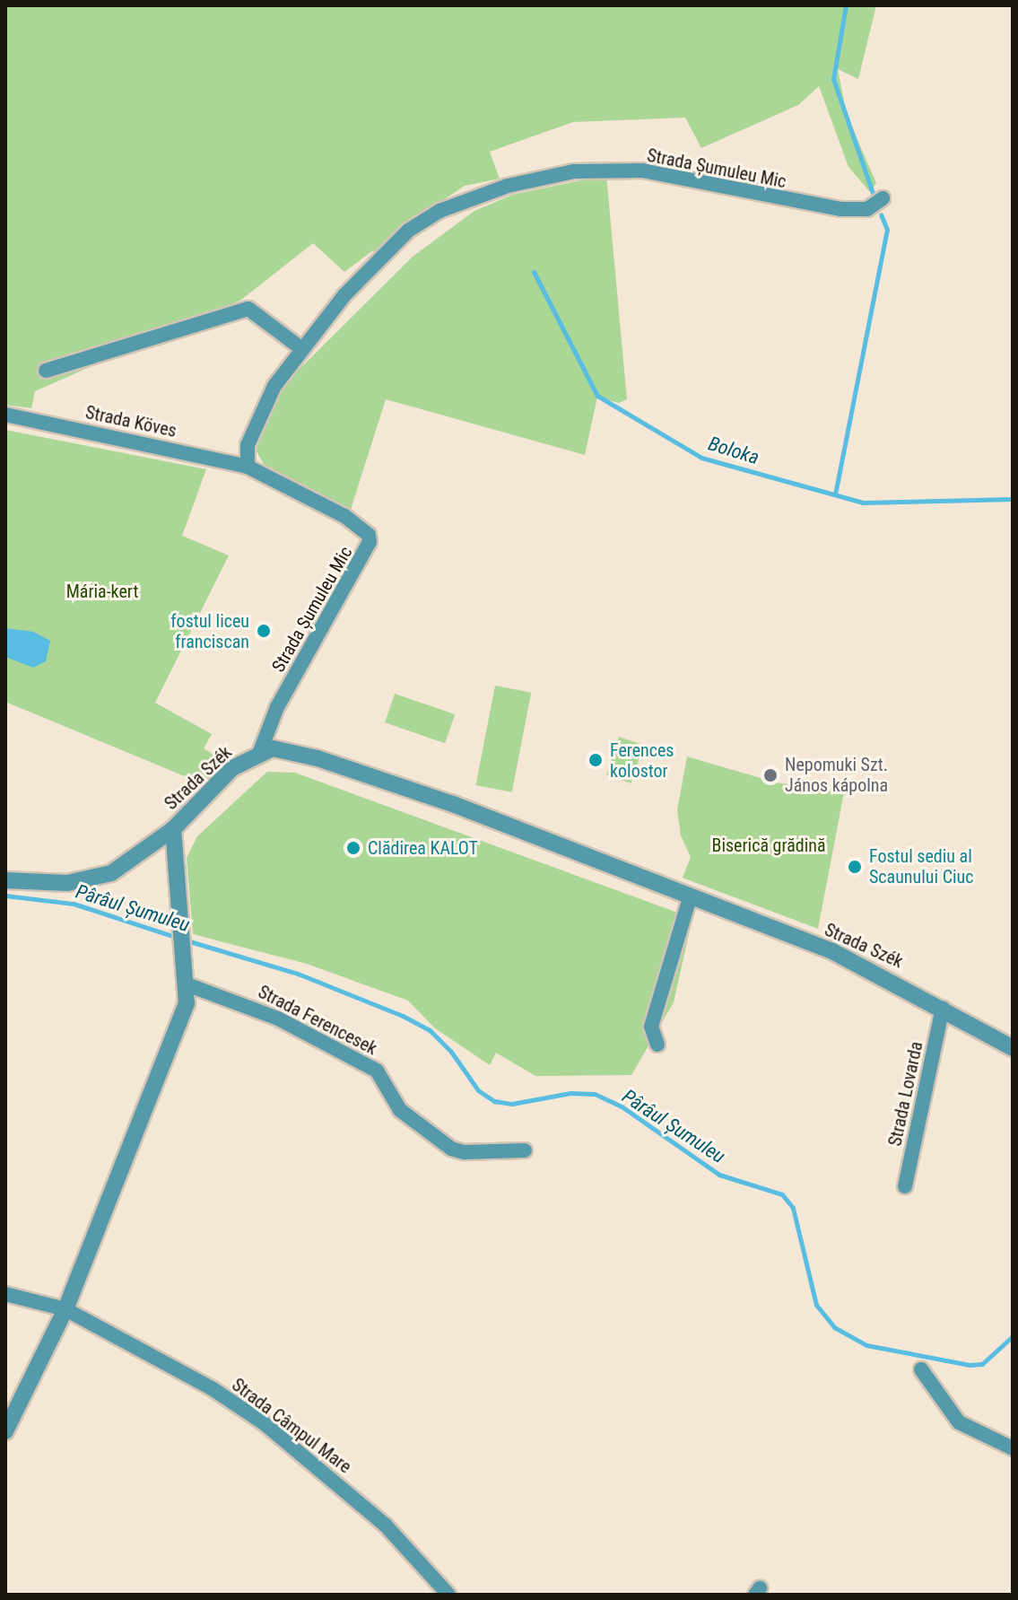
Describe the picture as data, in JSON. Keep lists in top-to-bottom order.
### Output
{
  "streets": {
    "street": [
      "Strada Șumuleu Mic",
      "Strada Köves",
      "Strada Szék",
      "Strada Ferencesek",
      "Strada Lovarda",
      "Strada Câmpul Mare"
    ]
  },
  "crossings": [
    ["Strada Șumuleu Mic", "Strada Köves"],
    ["Strada Șumuleu Mic", "Strada Szék"],
    ["Strada Szék", "Strada Ferencesek"],
    ["Strada Szék", "Strada Lovarda"],
    ["Strada Szék", "Strada Câmpul Mare"]
  ],
  "water": ["Boloka", "Pârâul Șumuleu"],
  "parks": ["Mária-kert", "Biserică grădină"],
  "places": [
    "fostul liceu franciscan",
    "Ferences kolostor",
    "Nepomuki Szt. János kápolna",
    "Clădirea KALOT",
    "Fostul sediu al Scaunului Ciuc"
  ]
}
